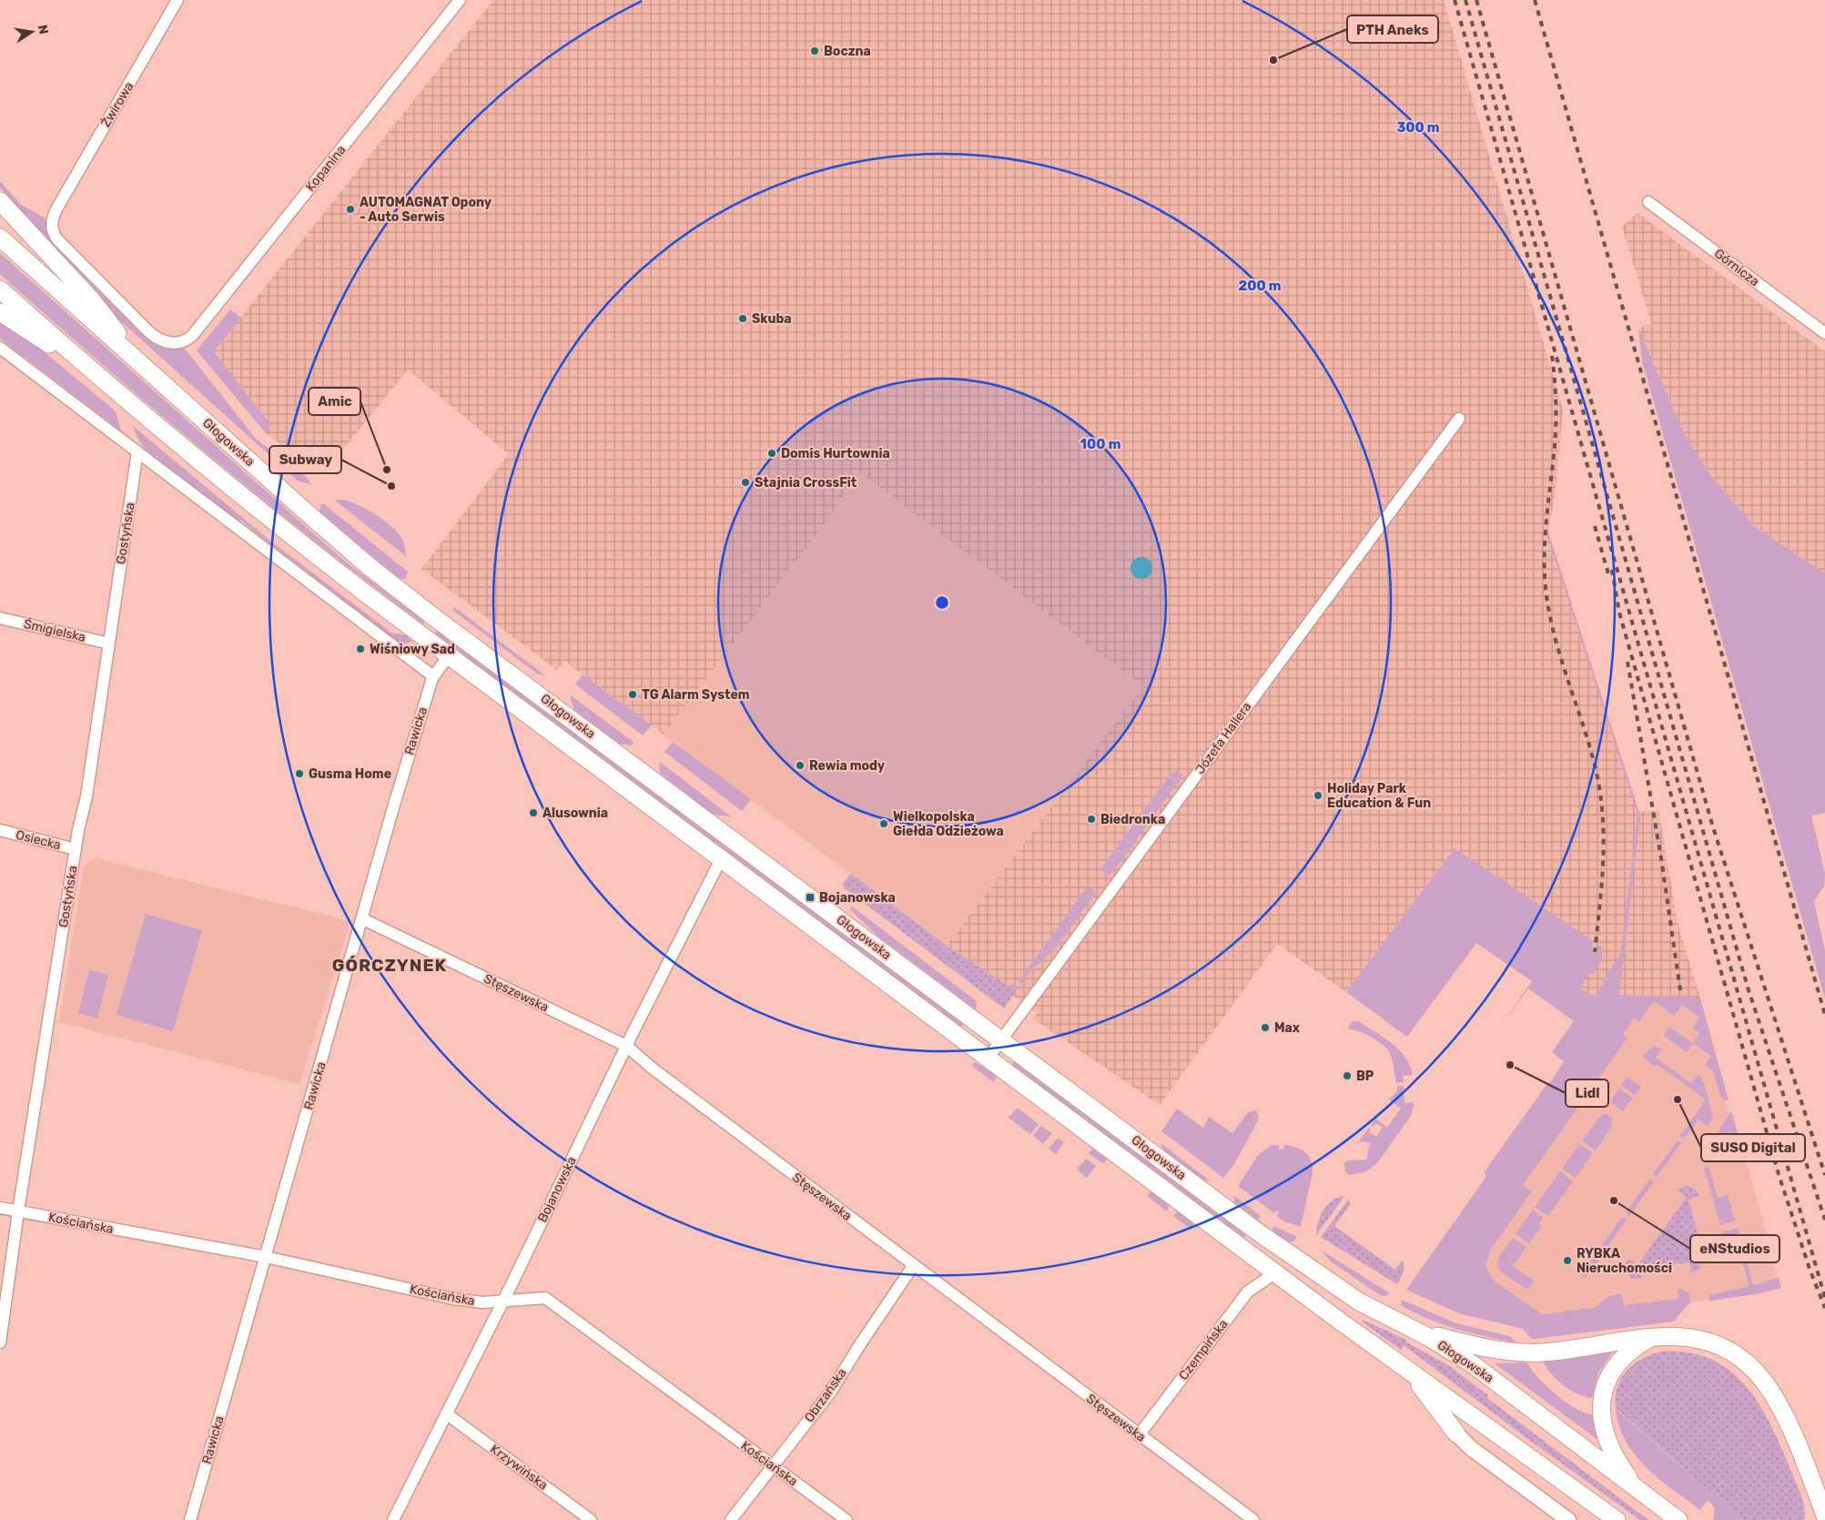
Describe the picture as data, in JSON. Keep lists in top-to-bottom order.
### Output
{
  "streets": {
    "main road": ["Głogowska"],
    "street": [
      "Żwirowa",
      "Kopanina",
      "Górnicza",
      "Gostyńska",
      "Śmigielska",
      "Rawicka",
      "Józefa Hallera",
      "Osiecka",
      "Stęszewska",
      "Bojanowska",
      "Kościańska",
      "Czempińska",
      "Obrzańska",
      "Krzywińska"
    ]
  },
  "crossings": [
    ["Żwirowa", "Kopanina"],
    ["Głogowska", "Rawicka"],
    ["Głogowska", "Józefa Hallera"],
    ["Głogowska", "Bojanowska"],
    ["Głogowska", "Czempińska"],
    ["Gostyńska", "Śmigielska"],
    ["Gostyńska", "Osiecka"],
    ["Gostyńska", "Kościańska"],
    ["Rawicka", "Stęszewska"],
    ["Rawicka", "Kościańska"],
    ["Stęszewska", "Bojanowska"],
    ["Stęszewska", "Czempińska"],
    ["Stęszewska", "Obrzańska"],
    ["Bojanowska", "Kościańska"],
    ["Bojanowska", "Krzywińska"],
    ["Kościańska", "Obrzańska"]
  ],
  "districts": ["GÓRCZYNEK"],
  "places": {
    "other": [
      "Boczna",
      "PTH Aneks",
      "AUTOMAGNAT Opony - Auto Serwis",
      "Skuba",
      "Domis Hurtownia",
      "Amic",
      "Stajnia CrossFit",
      "Subway",
      "Wiśniowy Sad",
      "TG Alarm System",
      "Rewia mody",
      "Gusma Home",
      "Holiday Park Education & Fun",
      "Alusownia",
      "Biedronka",
      "Wielkopolska Giełda Odzieżowa",
      "Max",
      "Lidl",
      "BP",
      "SUSO Digital",
      "eNStudios",
      "RYBKA Nieruchomości"
    ],
    "transit": ["Bojanowska"]
  },
  "north": "right",
  "rings": ["300 m", "200 m", "100 m"]
}
